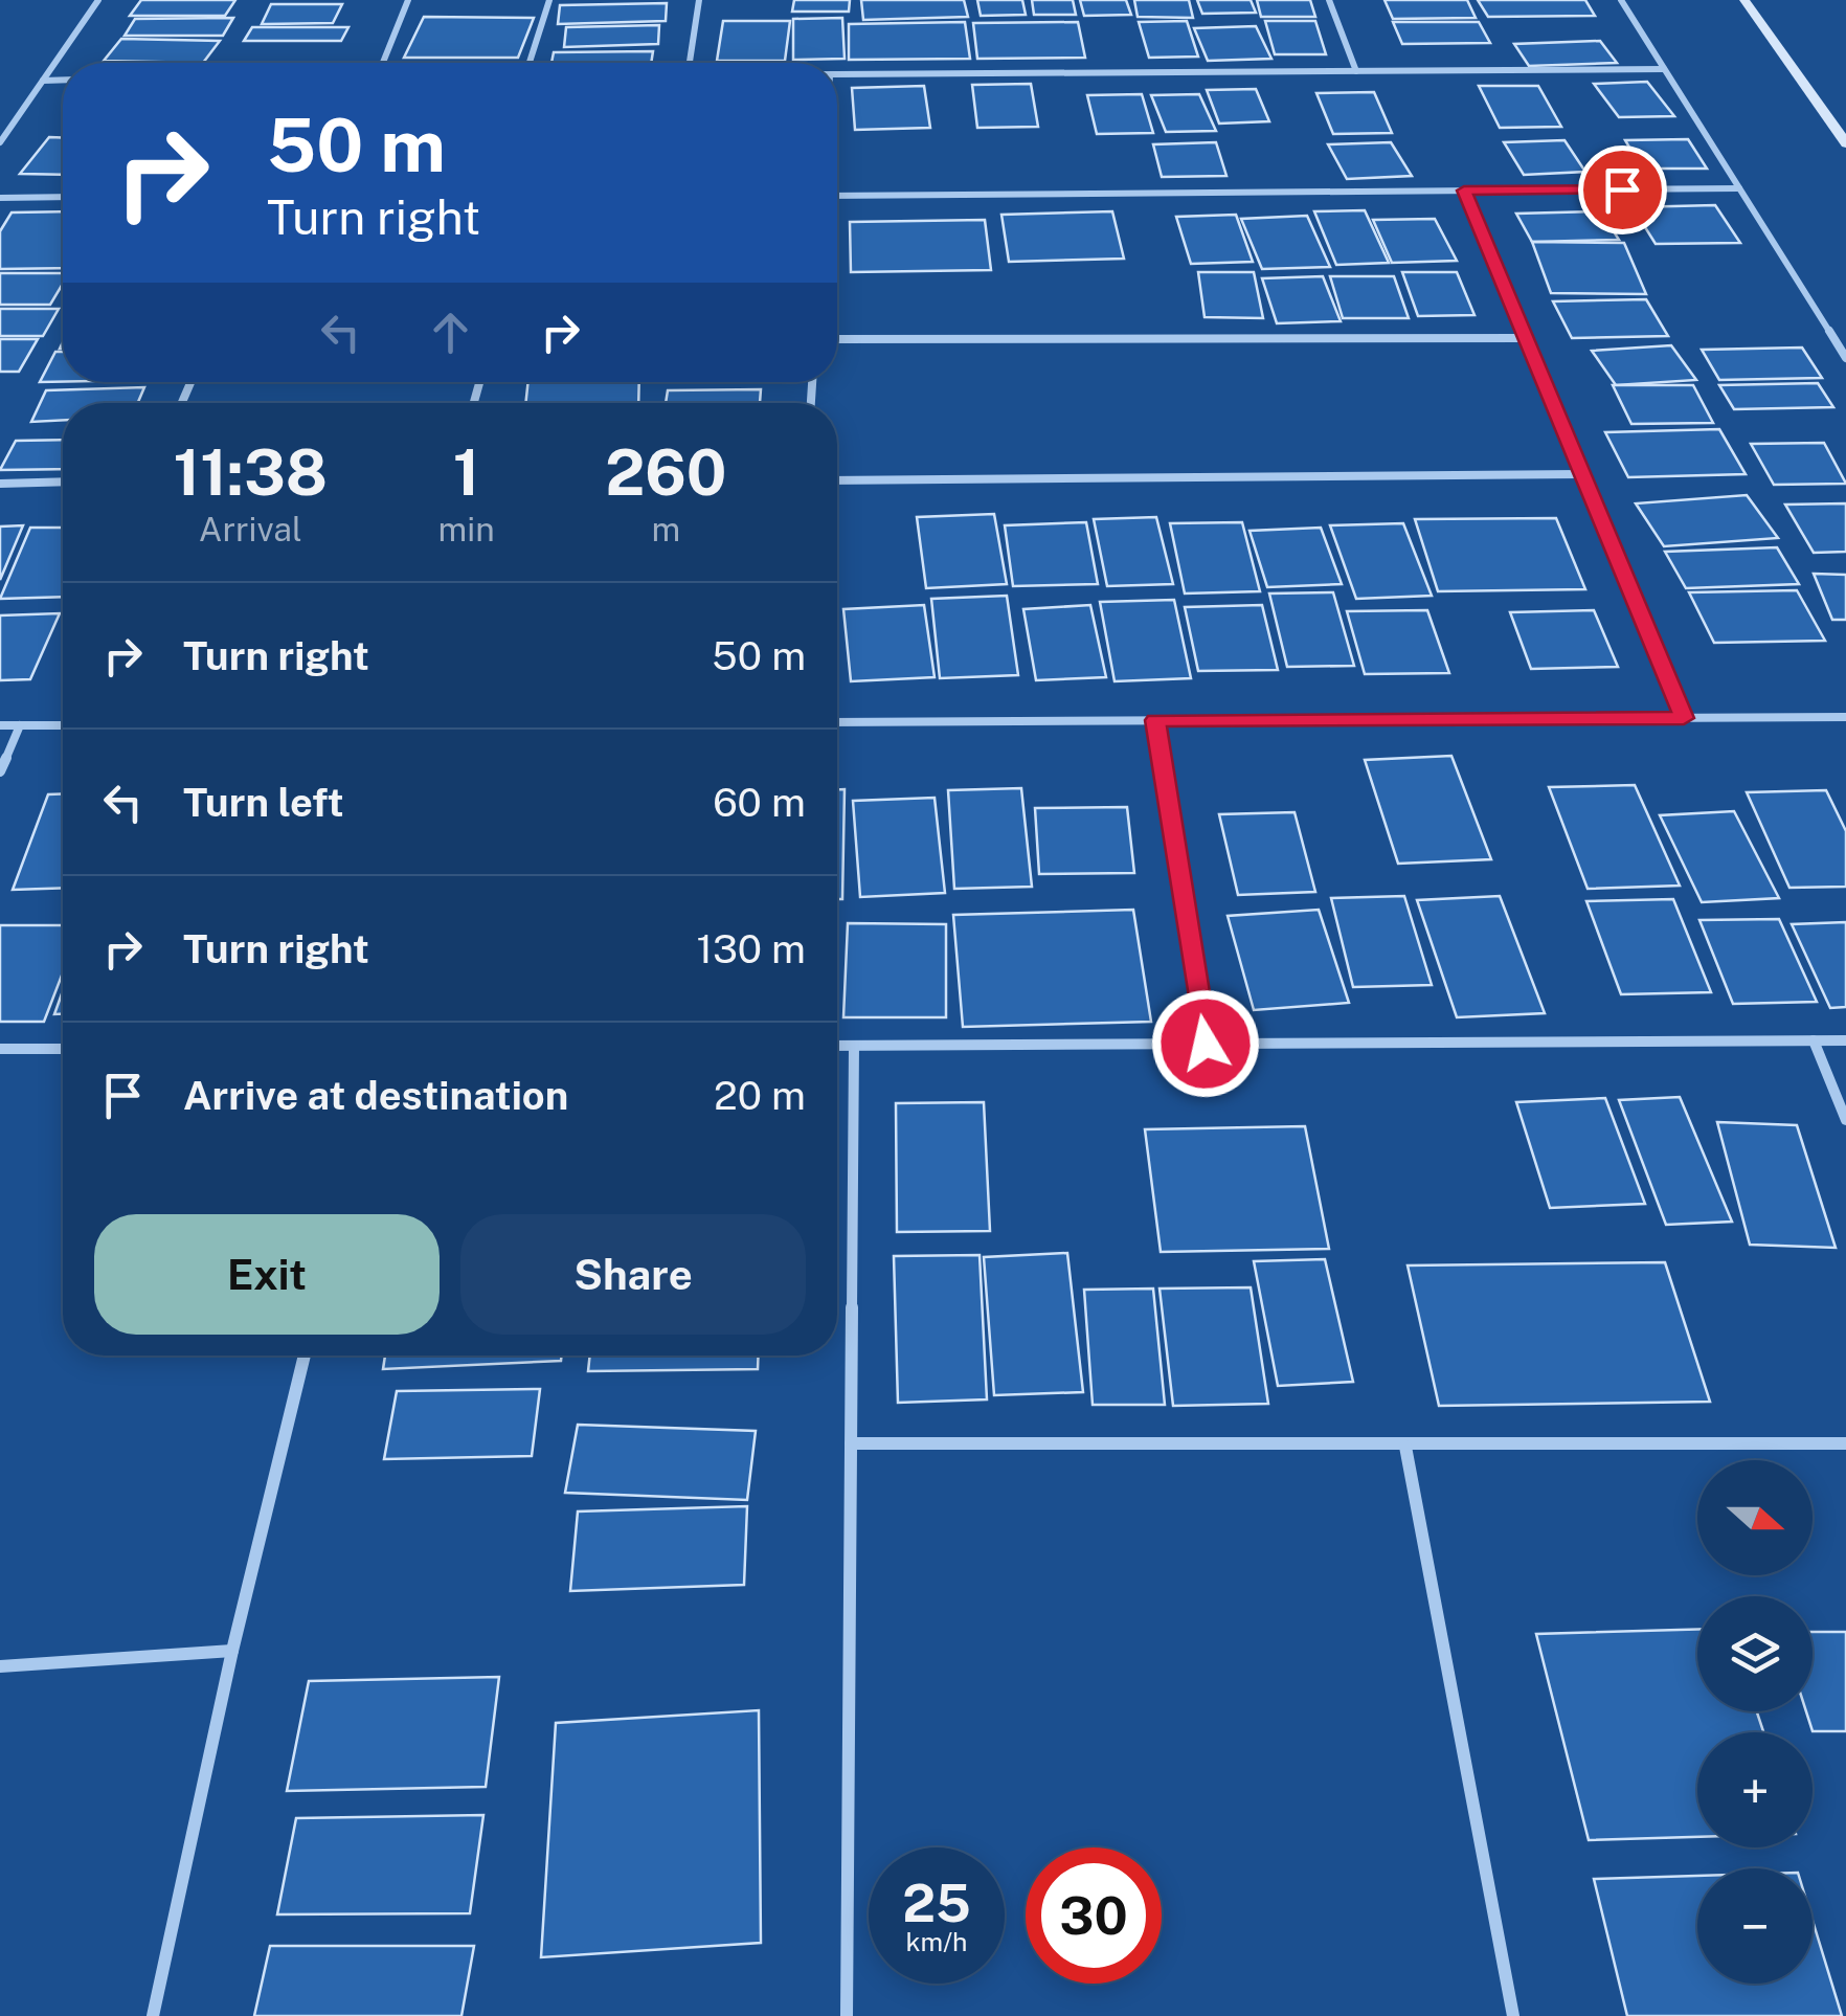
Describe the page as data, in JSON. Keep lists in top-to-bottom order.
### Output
{
  "north": "right",
  "page": {
    "turn": ["50 m", "Turn right"],
    "eta": [
      "11:38",
      "Arrival",
      "1",
      "min",
      "260",
      "m"
    ],
    "list": [
      {
        "name": "Turn right",
        "value": "50 m"
      },
      {
        "name": "Turn left",
        "value": "60 m"
      },
      {
        "name": "Turn right",
        "value": "130 m"
      },
      {
        "name": "Arrive at destination",
        "value": "20 m"
      }
    ],
    "buttons": ["Exit", "Share"],
    "map_buttons": ["+", "−"],
    "speed": "25 km/h",
    "limit": "30"
  }
}
